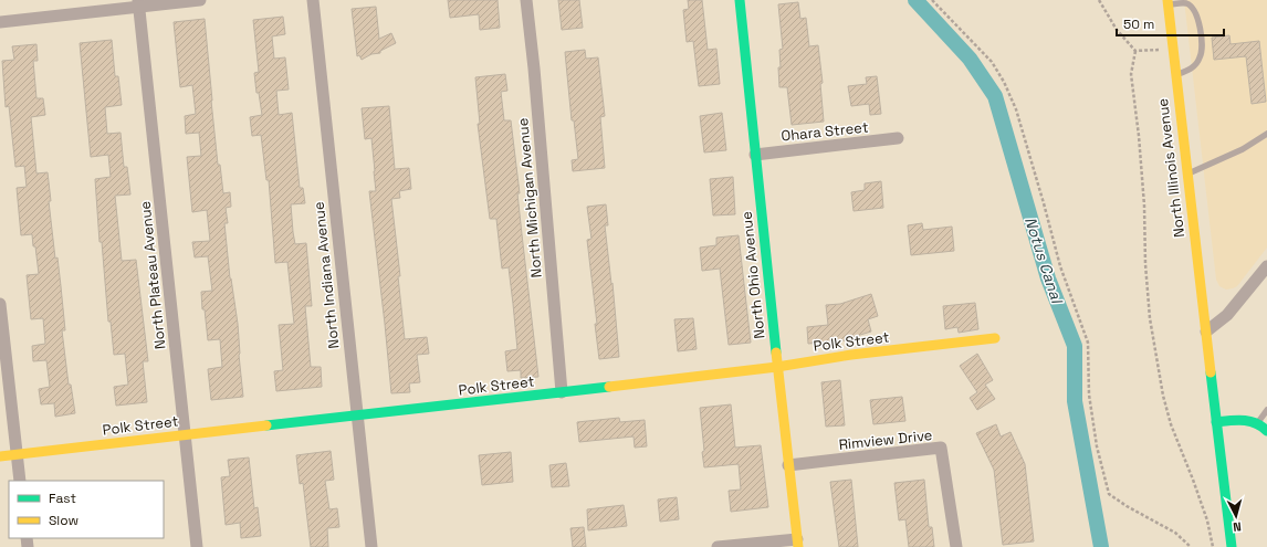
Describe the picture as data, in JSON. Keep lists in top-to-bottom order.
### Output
{
  "streets": {
    "street": [
      "Ohara Street",
      "North Illinois Avenue",
      "North Michigan Avenue",
      "North Plateau Avenue",
      "North Indiana Avenue",
      "North Ohio Avenue",
      "Polk Street",
      "Rimview Drive"
    ]
  },
  "crossings": [
    ["Ohara Street", "North Ohio Avenue"],
    ["North Michigan Avenue", "Polk Street"],
    ["North Plateau Avenue", "Polk Street"],
    ["North Indiana Avenue", "Polk Street"],
    ["North Ohio Avenue", "Polk Street"],
    ["North Ohio Avenue", "Rimview Drive"]
  ],
  "water": ["Notus Canal"],
  "legend": ["Fast", "Slow"],
  "scale_bar": "50 m",
  "north": "bottom"
}
